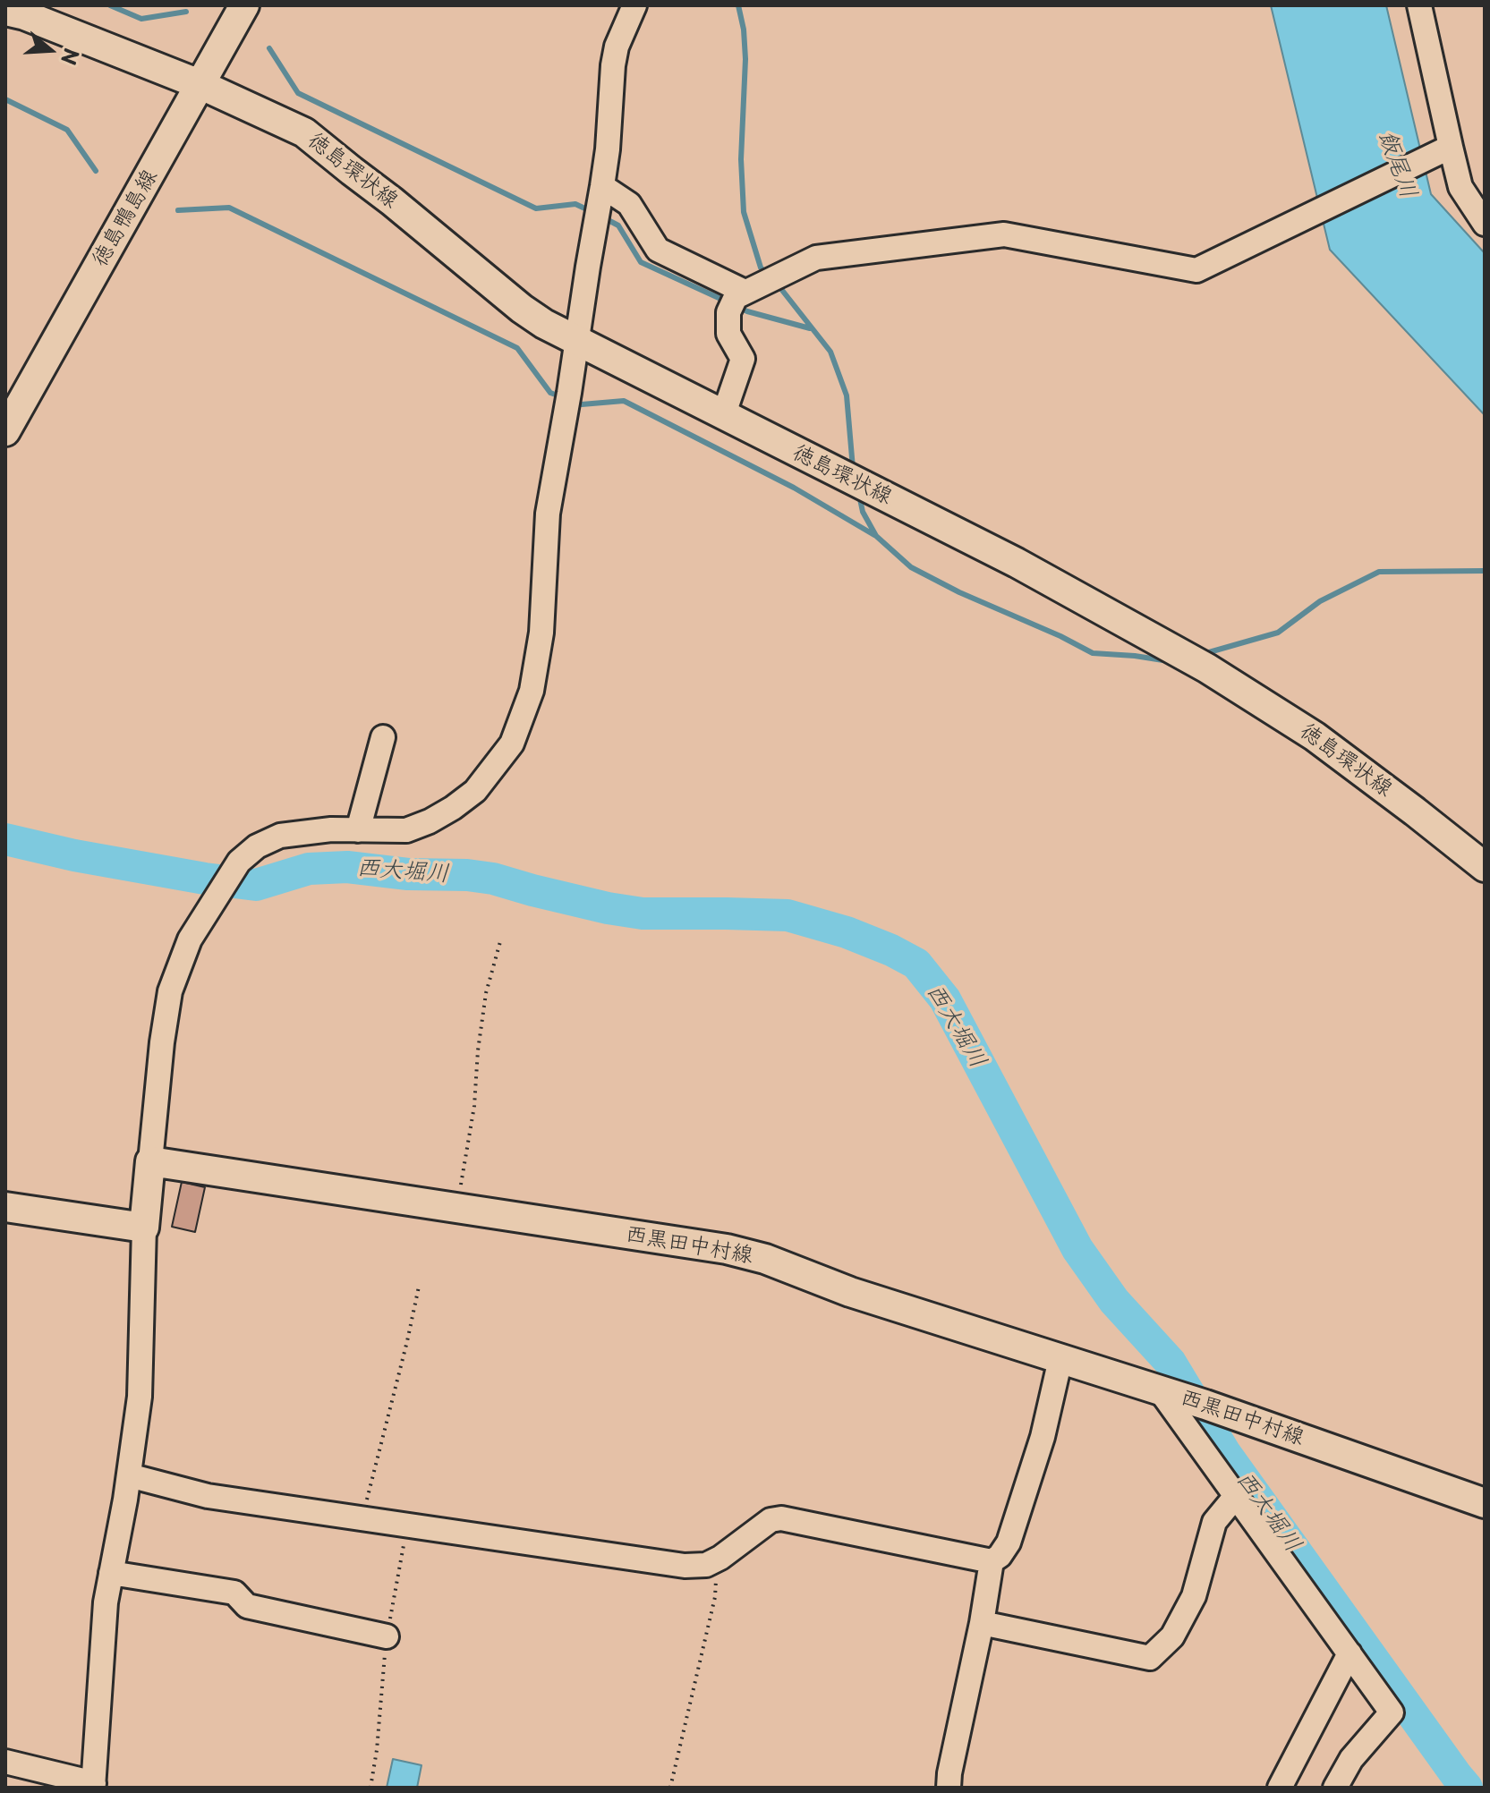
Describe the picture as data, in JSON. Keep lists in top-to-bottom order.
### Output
{
  "streets": {
    "main road": ["徳島環状線", "徳島鴨島線", "西黒田中村線"]
  },
  "crossings": [
    ["徳島環状線", "徳島鴨島線"]
  ],
  "water": ["飯尾川", "西大堀川"],
  "north": "right"
}
